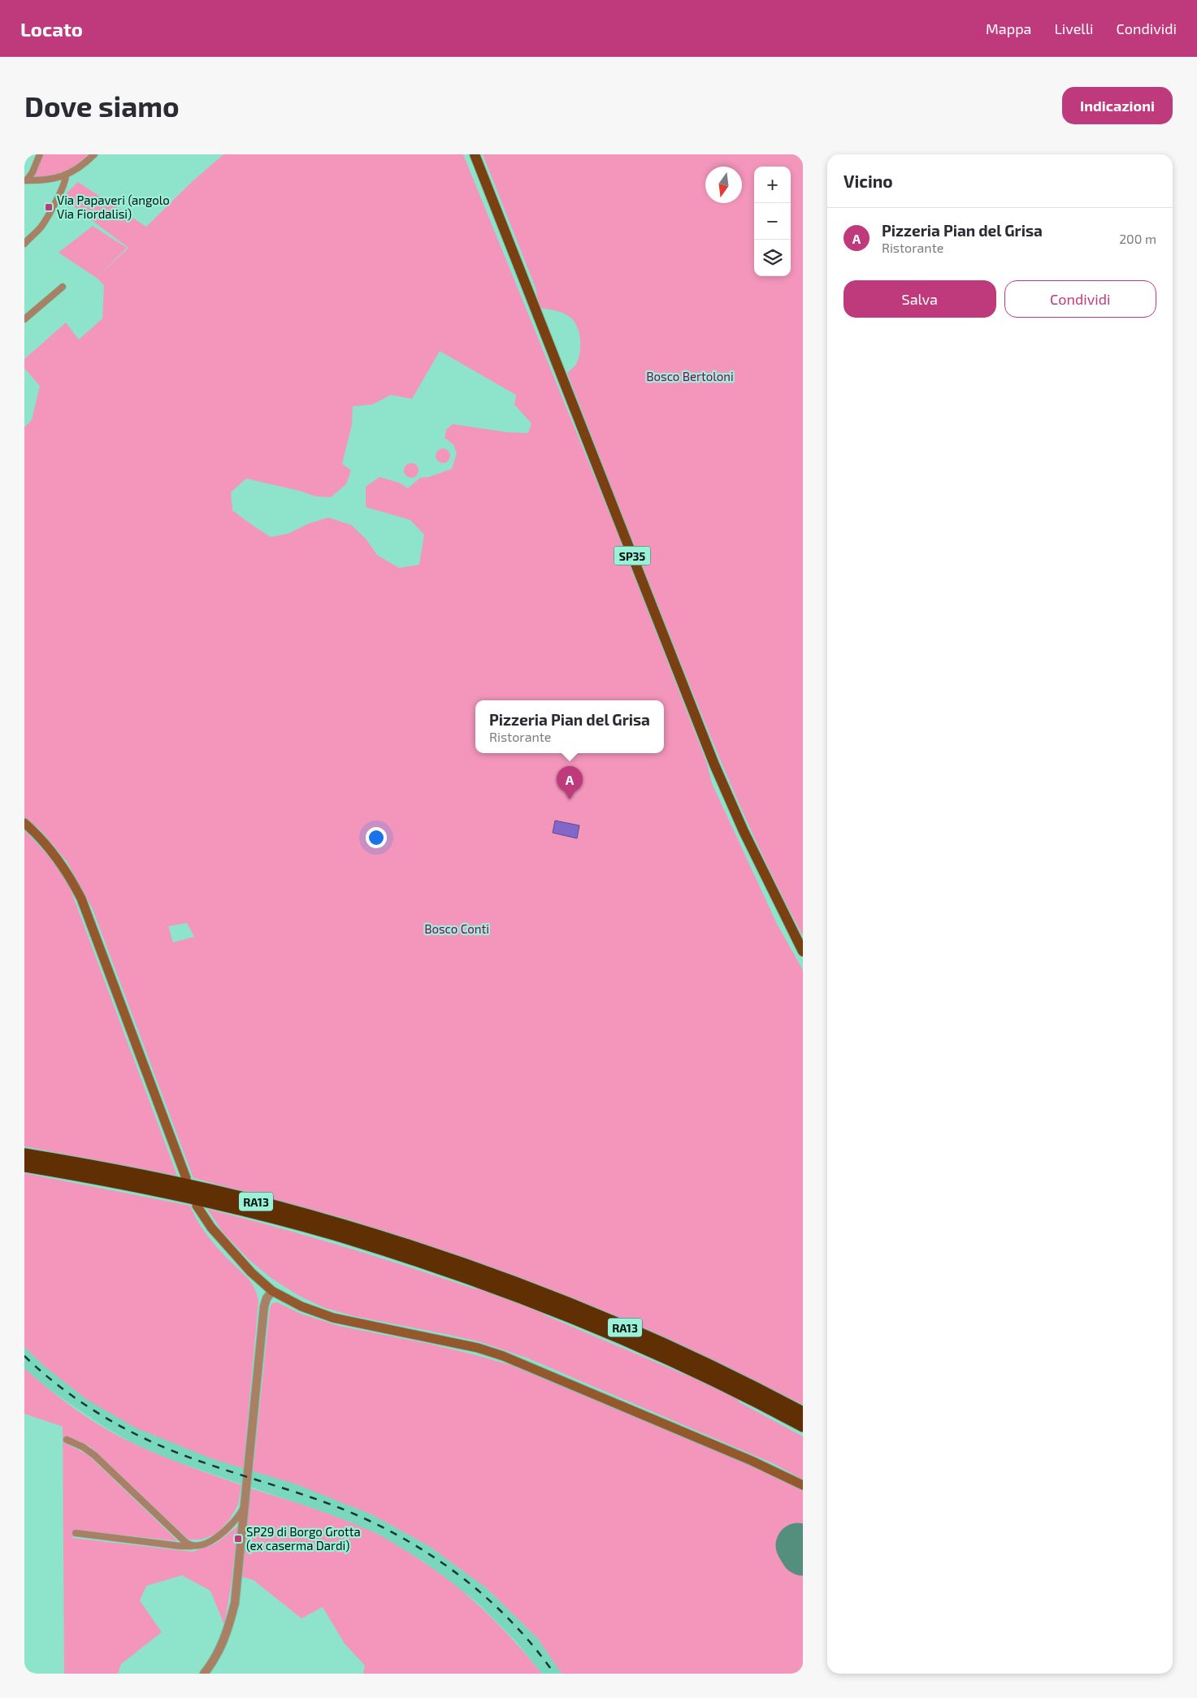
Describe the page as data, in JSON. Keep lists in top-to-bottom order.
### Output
{
  "streets": {
    "highway": ["RA13"],
    "main road": ["SP35"]
  },
  "parks": ["Bosco Bertoloni", "Bosco Conti"],
  "places": {
    "transit": ["Via Papaveri (angolo Via Fiordalisi)", "SP29 di Borgo Grotta (ex caserma Dardi)"]
  },
  "north": "bottom",
  "page": {
    "header": "Locato",
    "nav": ["Mappa", "Livelli", "Condividi"],
    "buttons": [
      "Indicazioni",
      ["Salva", "Condividi"]
    ],
    "title": "Dove siamo",
    "heading": "Vicino",
    "map_buttons": ["+", "−"],
    "list": [
      {
        "mark": "A",
        "name": "Pizzeria Pian del Grisa",
        "note": "Ristorante",
        "value": "200 m"
      }
    ],
    "popup": ["Pizzeria Pian del Grisa", "Ristorante"],
    "pins": "A"
  }
}
